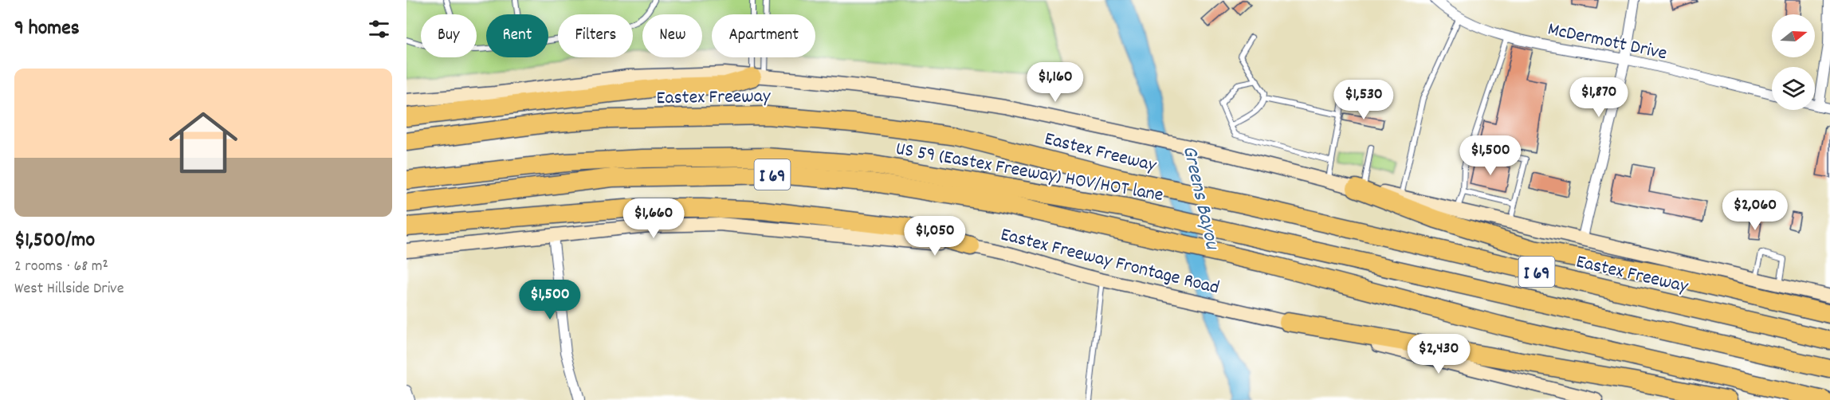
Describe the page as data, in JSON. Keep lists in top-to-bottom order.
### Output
{
  "streets": {
    "highway": ["Eastex Freeway", "US 59 (Eastex Freeway) HOV/HOT lane", "I 69"],
    "main road": ["Eastex Freeway Frontage Road"],
    "street": ["McDermott Drive"]
  },
  "water": ["Greens Bayou"],
  "north": "right",
  "page": {
    "heading": "9 homes",
    "chip": [
      "Buy",
      "Rent",
      "Filters",
      "New",
      "Apartment"
    ],
    "list": [
      {
        "name": "$1,500/mo",
        "note": "2 rooms · 68 m² · West Hillside Drive"
      }
    ],
    "price": [
      "$1,160",
      "$1,870",
      "$1,530",
      "$1,500",
      "$2,060",
      "$1,660",
      "$1,050",
      "$1,500",
      "$2,430"
    ]
  }
}
